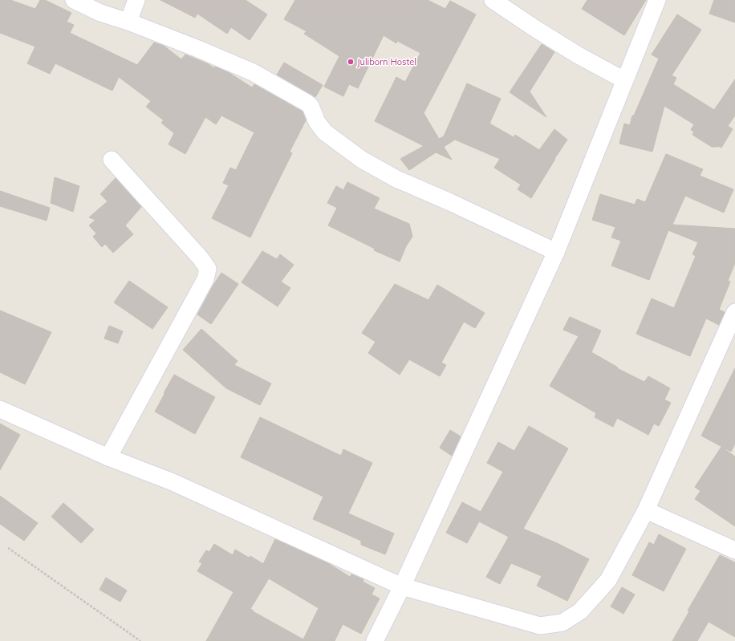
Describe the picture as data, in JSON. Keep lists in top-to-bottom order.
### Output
{
  "places": ["Juliborn Hostel"]
}
